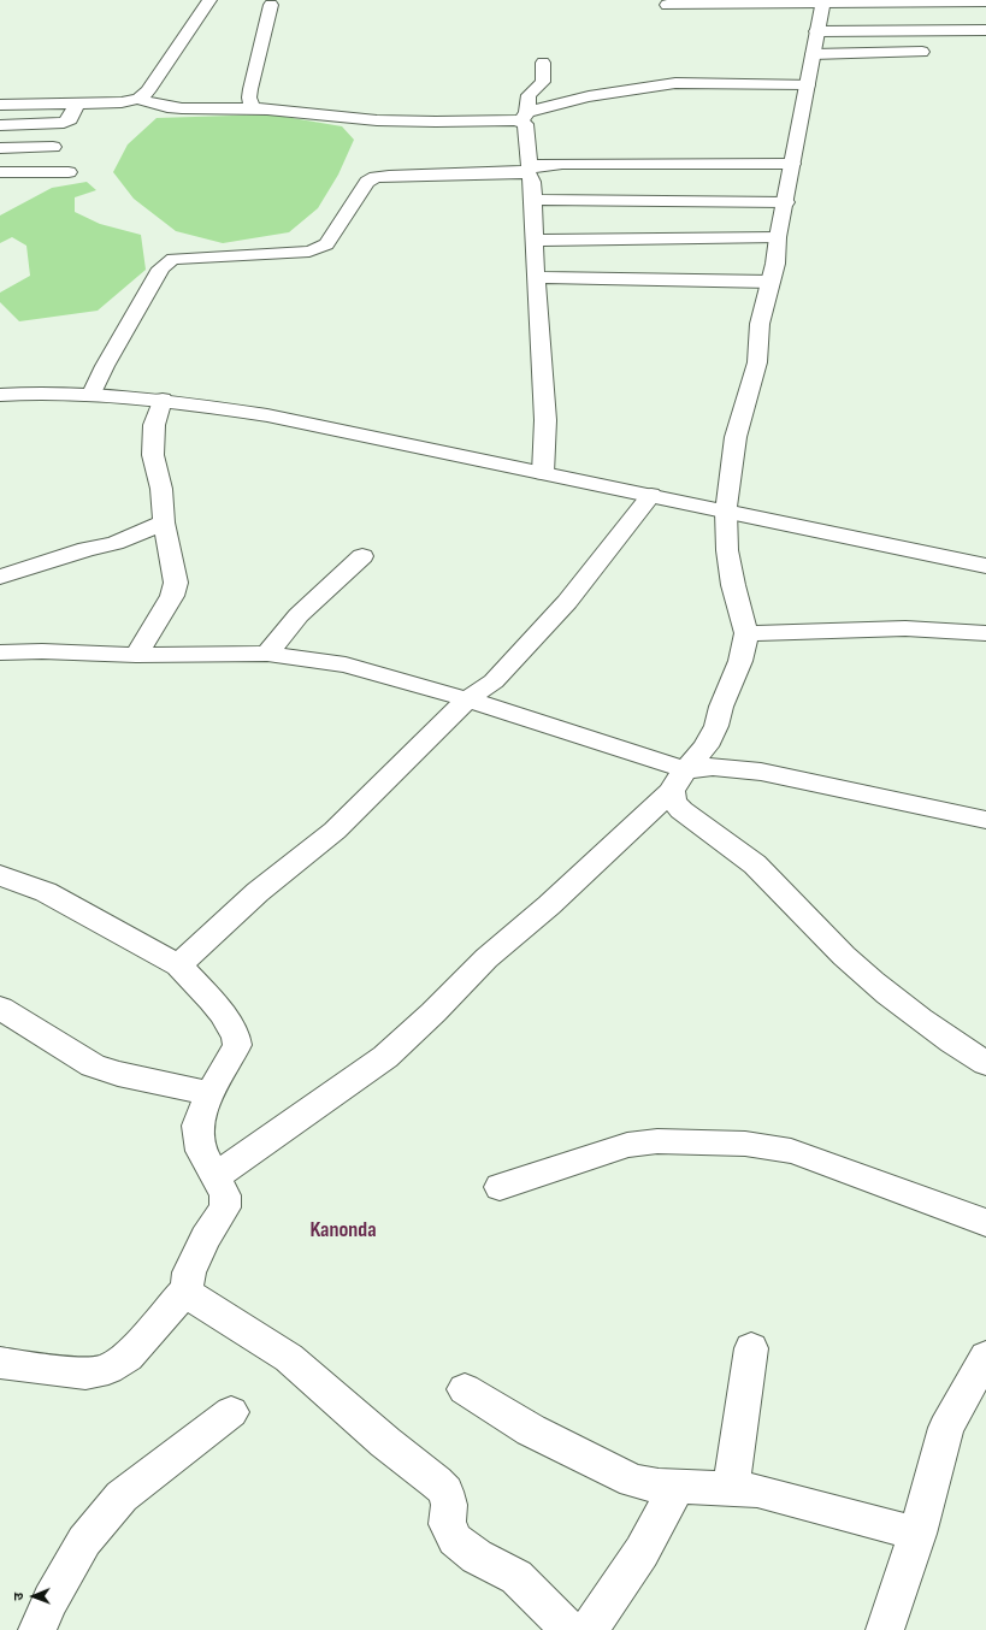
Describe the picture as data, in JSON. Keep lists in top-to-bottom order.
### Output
{
  "districts": ["Kanonda"],
  "north": "left"
}
